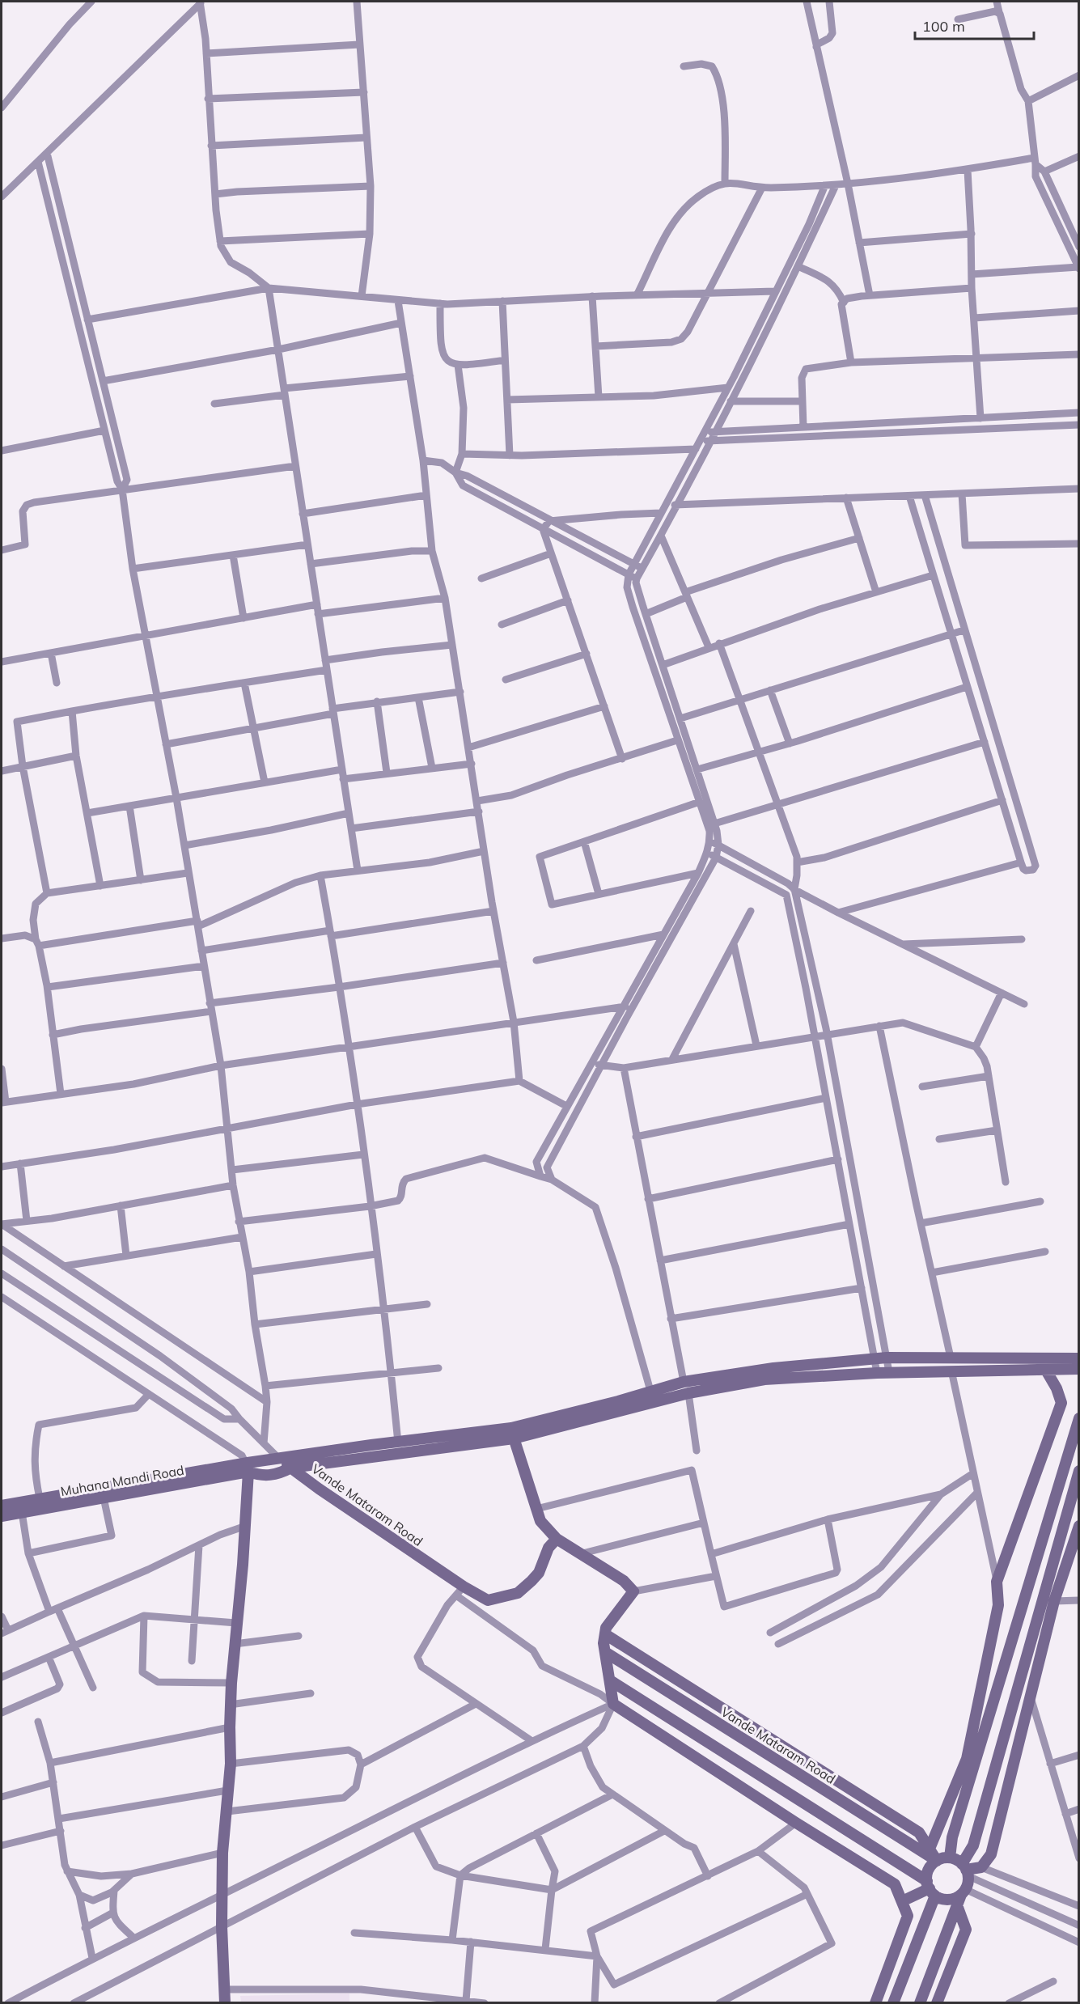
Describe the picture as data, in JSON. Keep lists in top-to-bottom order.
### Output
{
  "streets": {
    "street": ["Muhana Mandi Road", "Vande Mataram Road"]
  },
  "scale_bar": "100 m"
}
